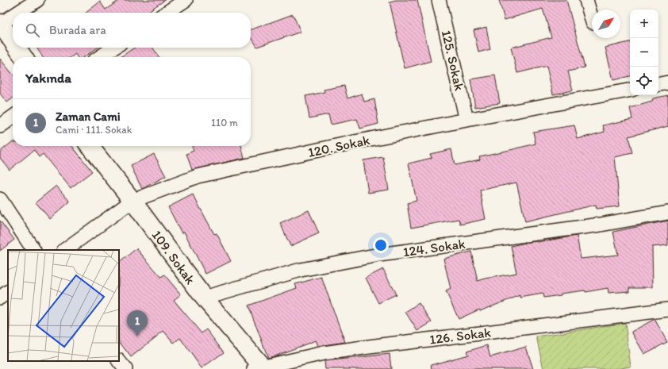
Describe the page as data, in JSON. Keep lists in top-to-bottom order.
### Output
{
  "streets": {
    "street": [
      "125. Sokak",
      "120. Sokak",
      "124. Sokak",
      "109. Sokak",
      "126. Sokak"
    ]
  },
  "crossings": [
    ["125. Sokak", "120. Sokak"],
    ["120. Sokak", "109. Sokak"],
    ["124. Sokak", "109. Sokak"],
    ["109. Sokak", "126. Sokak"]
  ],
  "north": "top right",
  "page": {
    "map_buttons": ["+", "−"],
    "search": "Burada ara",
    "heading": "Yakında",
    "list": [
      {
        "mark": "1",
        "name": "Zaman Cami",
        "note": "Cami · 111. Sokak",
        "value": "110 m"
      }
    ],
    "pins": "1"
  }
}
